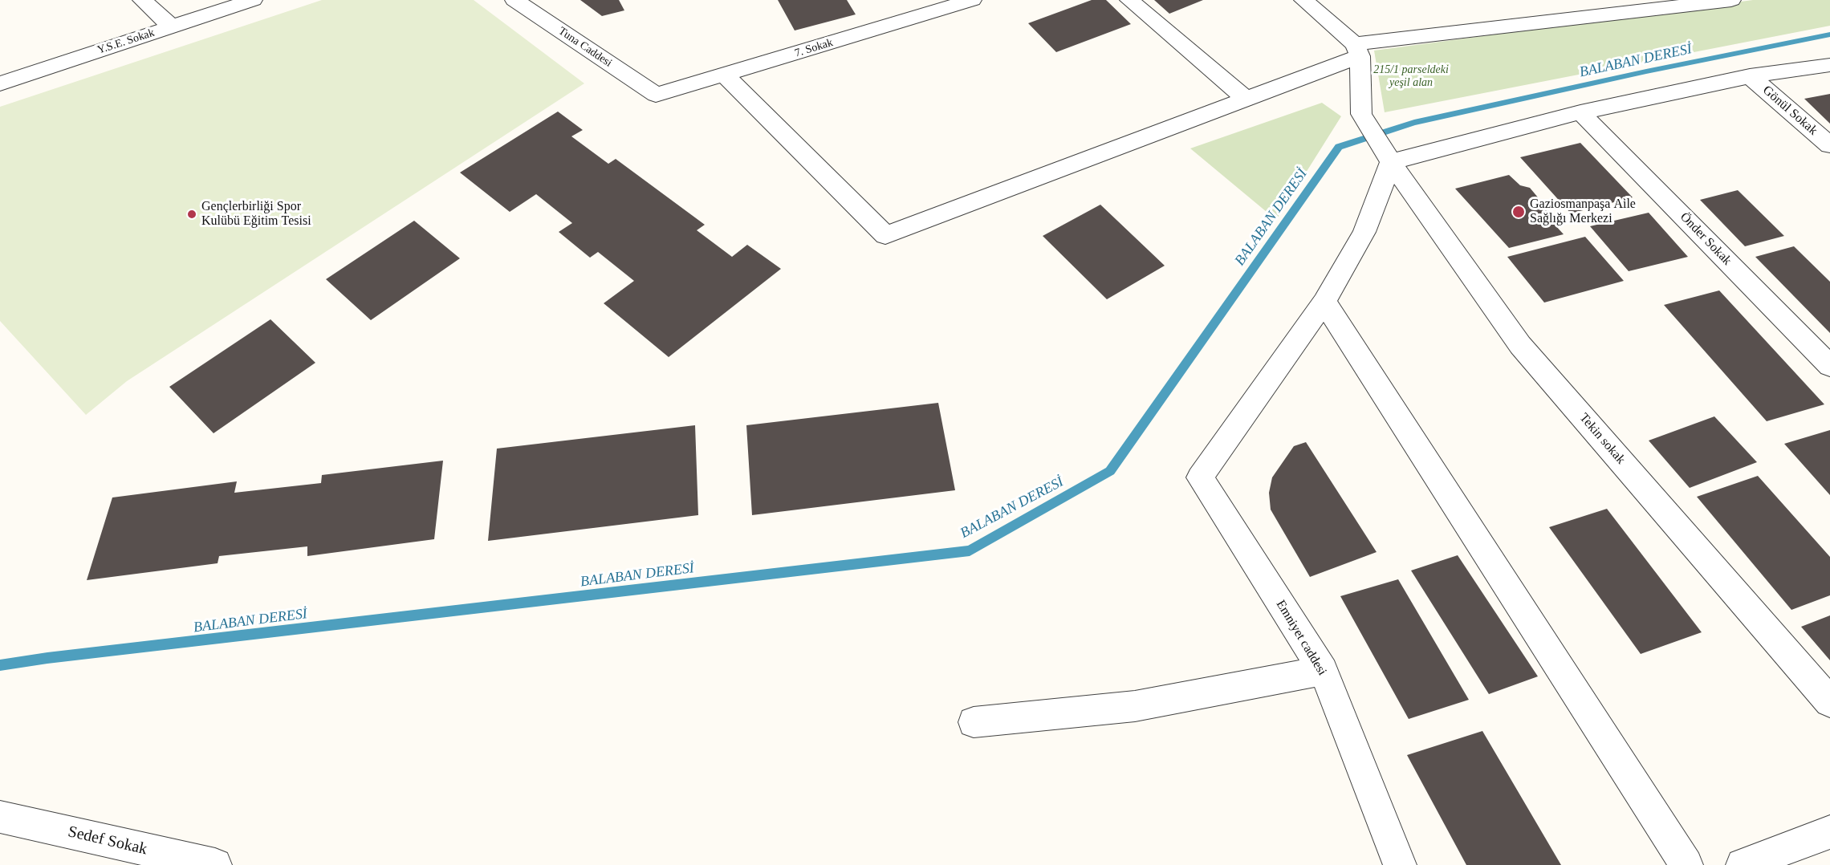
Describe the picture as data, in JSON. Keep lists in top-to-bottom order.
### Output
{
  "streets": {
    "street": [
      "Y.S.E. Sokak",
      "Tuna Caddesi",
      "7. Sokak",
      "Gönül Sokak",
      "Önder Sokak",
      "Tekin sokak",
      "Emniyet caddesi",
      "Sedef Sokak"
    ]
  },
  "crossings": [
    ["Tuna Caddesi", "7. Sokak"]
  ],
  "water": ["BALABAN DERESİ"],
  "parks": ["215/1 parseldeki yeşil alan"],
  "places": ["Gaziosmanpaşa Aile Sağlığı Merkezi", "Gençlerbirliği Spor Kulübü Eğitim Tesisi"]
}
